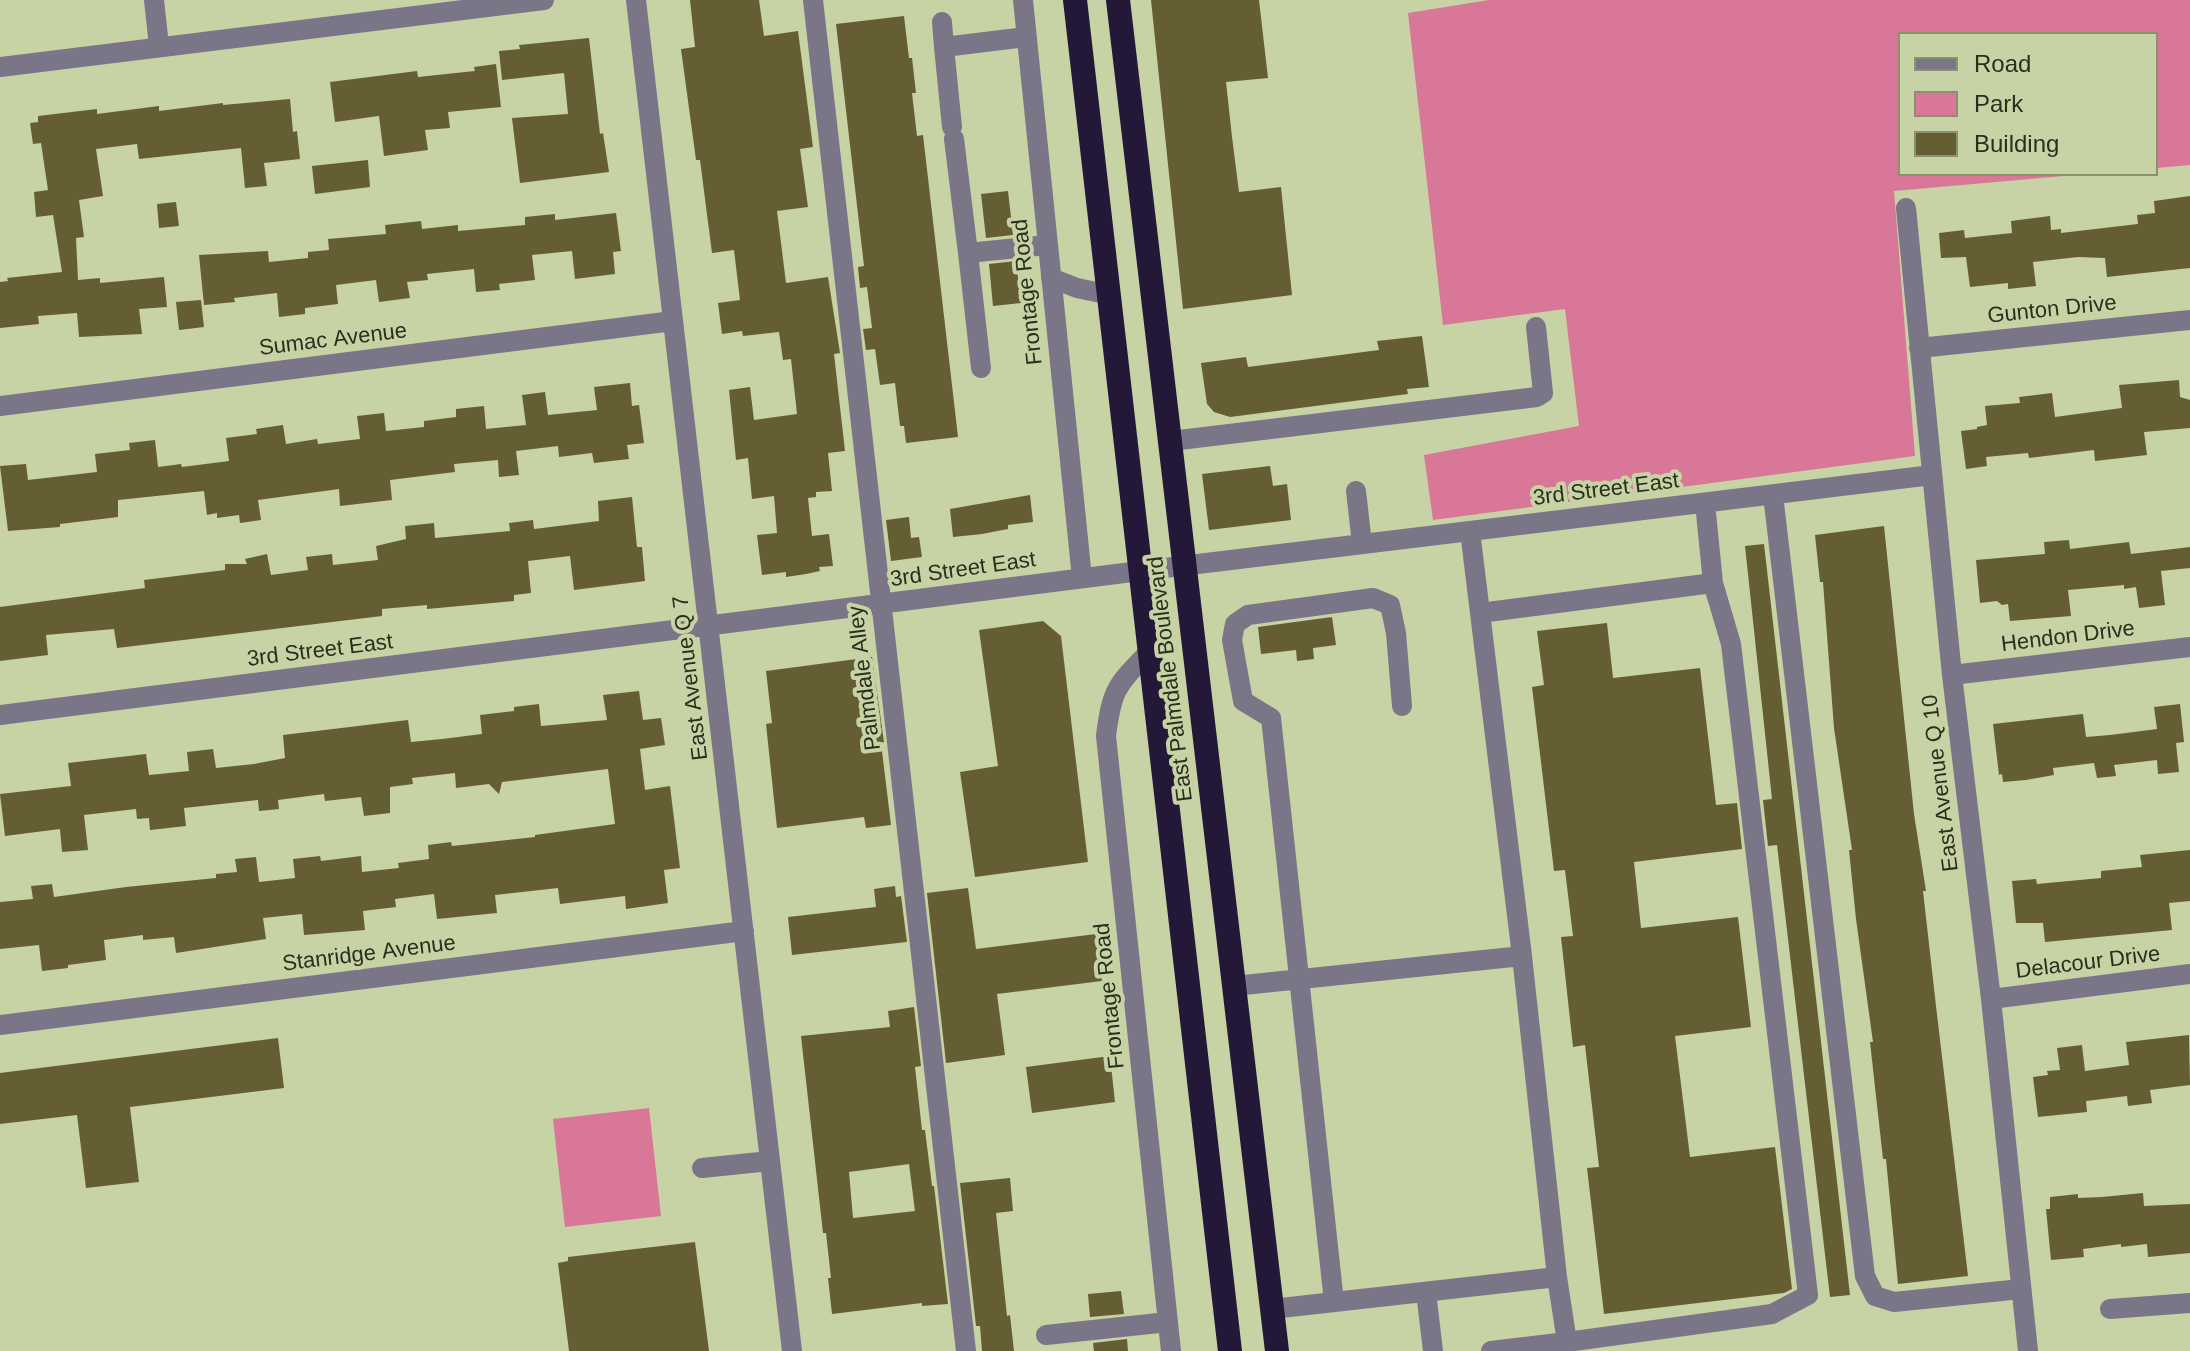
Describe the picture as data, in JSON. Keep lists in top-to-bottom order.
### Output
{
  "streets": {
    "highway": ["East Palmdale Boulevard"],
    "street": [
      "Frontage Road",
      "Gunton Drive",
      "Sumac Avenue",
      "3rd Street East",
      "Hendon Drive",
      "East Avenue Q 7",
      "Palmdale Alley",
      "East Avenue Q 10",
      "Stanridge Avenue",
      "Delacour Drive"
    ]
  },
  "crossings": [
    ["Frontage Road", "3rd Street East"],
    ["Frontage Road", "East Palmdale Boulevard"],
    ["Gunton Drive", "East Avenue Q 10"],
    ["Sumac Avenue", "East Avenue Q 7"],
    ["3rd Street East", "East Avenue Q 7"],
    ["3rd Street East", "Palmdale Alley"],
    ["3rd Street East", "East Palmdale Boulevard"],
    ["3rd Street East", "East Avenue Q 10"],
    ["Hendon Drive", "East Avenue Q 10"],
    ["East Avenue Q 7", "Stanridge Avenue"],
    ["East Avenue Q 10", "Delacour Drive"]
  ],
  "legend": ["Road", "Park", "Building"]
}
